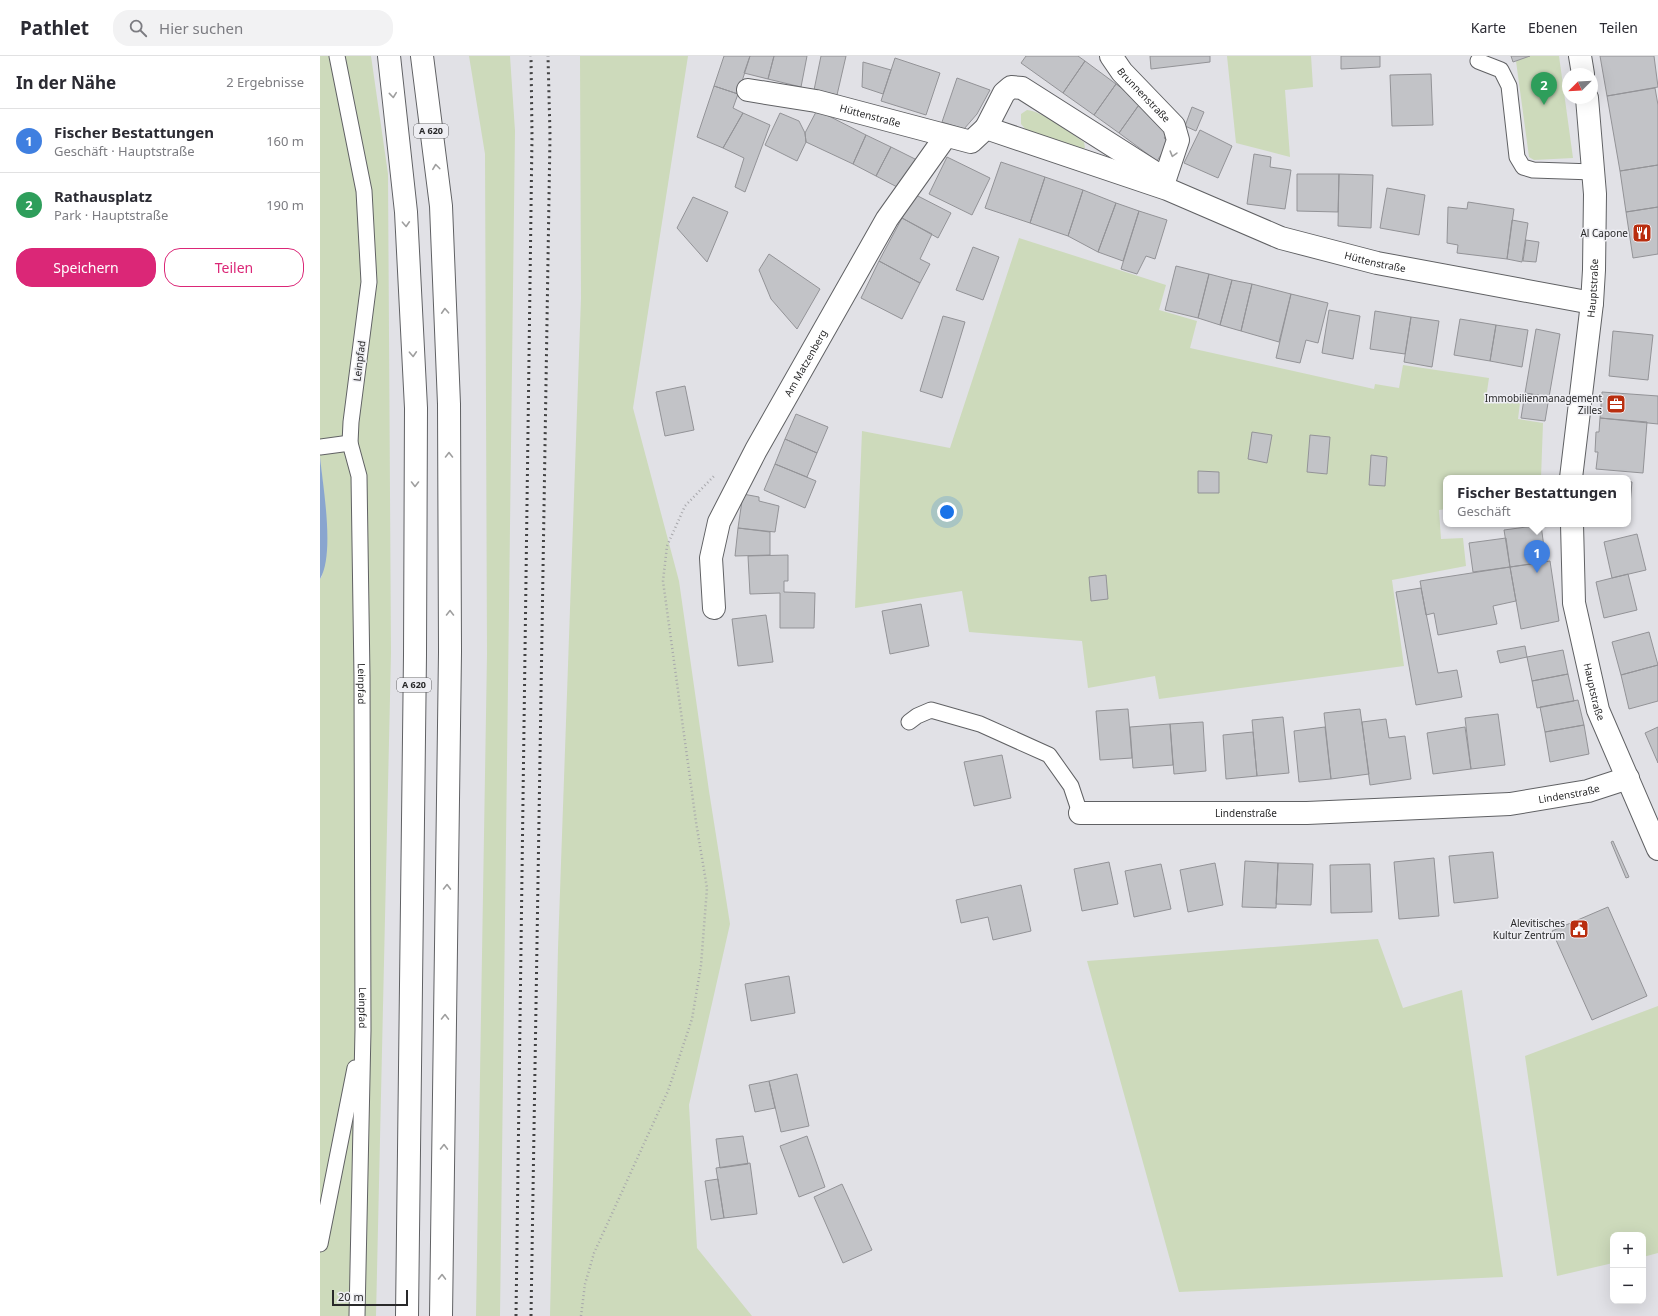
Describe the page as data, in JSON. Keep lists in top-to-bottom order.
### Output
{
  "streets": {
    "main road": [
      "Brunnenstraße",
      "Hüttenstraße",
      "A 620",
      "Hauptstraße",
      "Am Matzenberg",
      "Lindenstraße"
    ],
    "lane": ["Leinpfad"]
  },
  "crossings": [
    ["Brunnenstraße", "Hüttenstraße"],
    ["Hüttenstraße", "Hauptstraße"],
    ["Hüttenstraße", "Am Matzenberg"],
    ["Hauptstraße", "Lindenstraße"]
  ],
  "one_way": ["Brunnenstraße"],
  "places": {
    "restaurant": ["Al Capone"],
    "office": ["Immobilienmanagement Zilles"],
    "public building": ["Alevitisches Kultur Zentrum"]
  },
  "scale_bar": "20 m",
  "north": "bottom left",
  "page": {
    "header": "Pathlet",
    "search": "Hier suchen",
    "nav": ["Karte", "Ebenen", "Teilen"],
    "heading": ["In der Nähe", "2 Ergebnisse"],
    "pins": ["2", "1"],
    "list": [
      {
        "mark": "1",
        "name": "Fischer Bestattungen",
        "note": "Geschäft · Hauptstraße",
        "value": "160 m"
      },
      {
        "mark": "2",
        "name": "Rathausplatz",
        "note": "Park · Hauptstraße",
        "value": "190 m"
      }
    ],
    "buttons": ["Speichern", "Teilen"],
    "popup": ["Fischer Bestattungen", "Geschäft"],
    "map_buttons": ["+", "−"],
    "scale": "20 m"
  }
}
